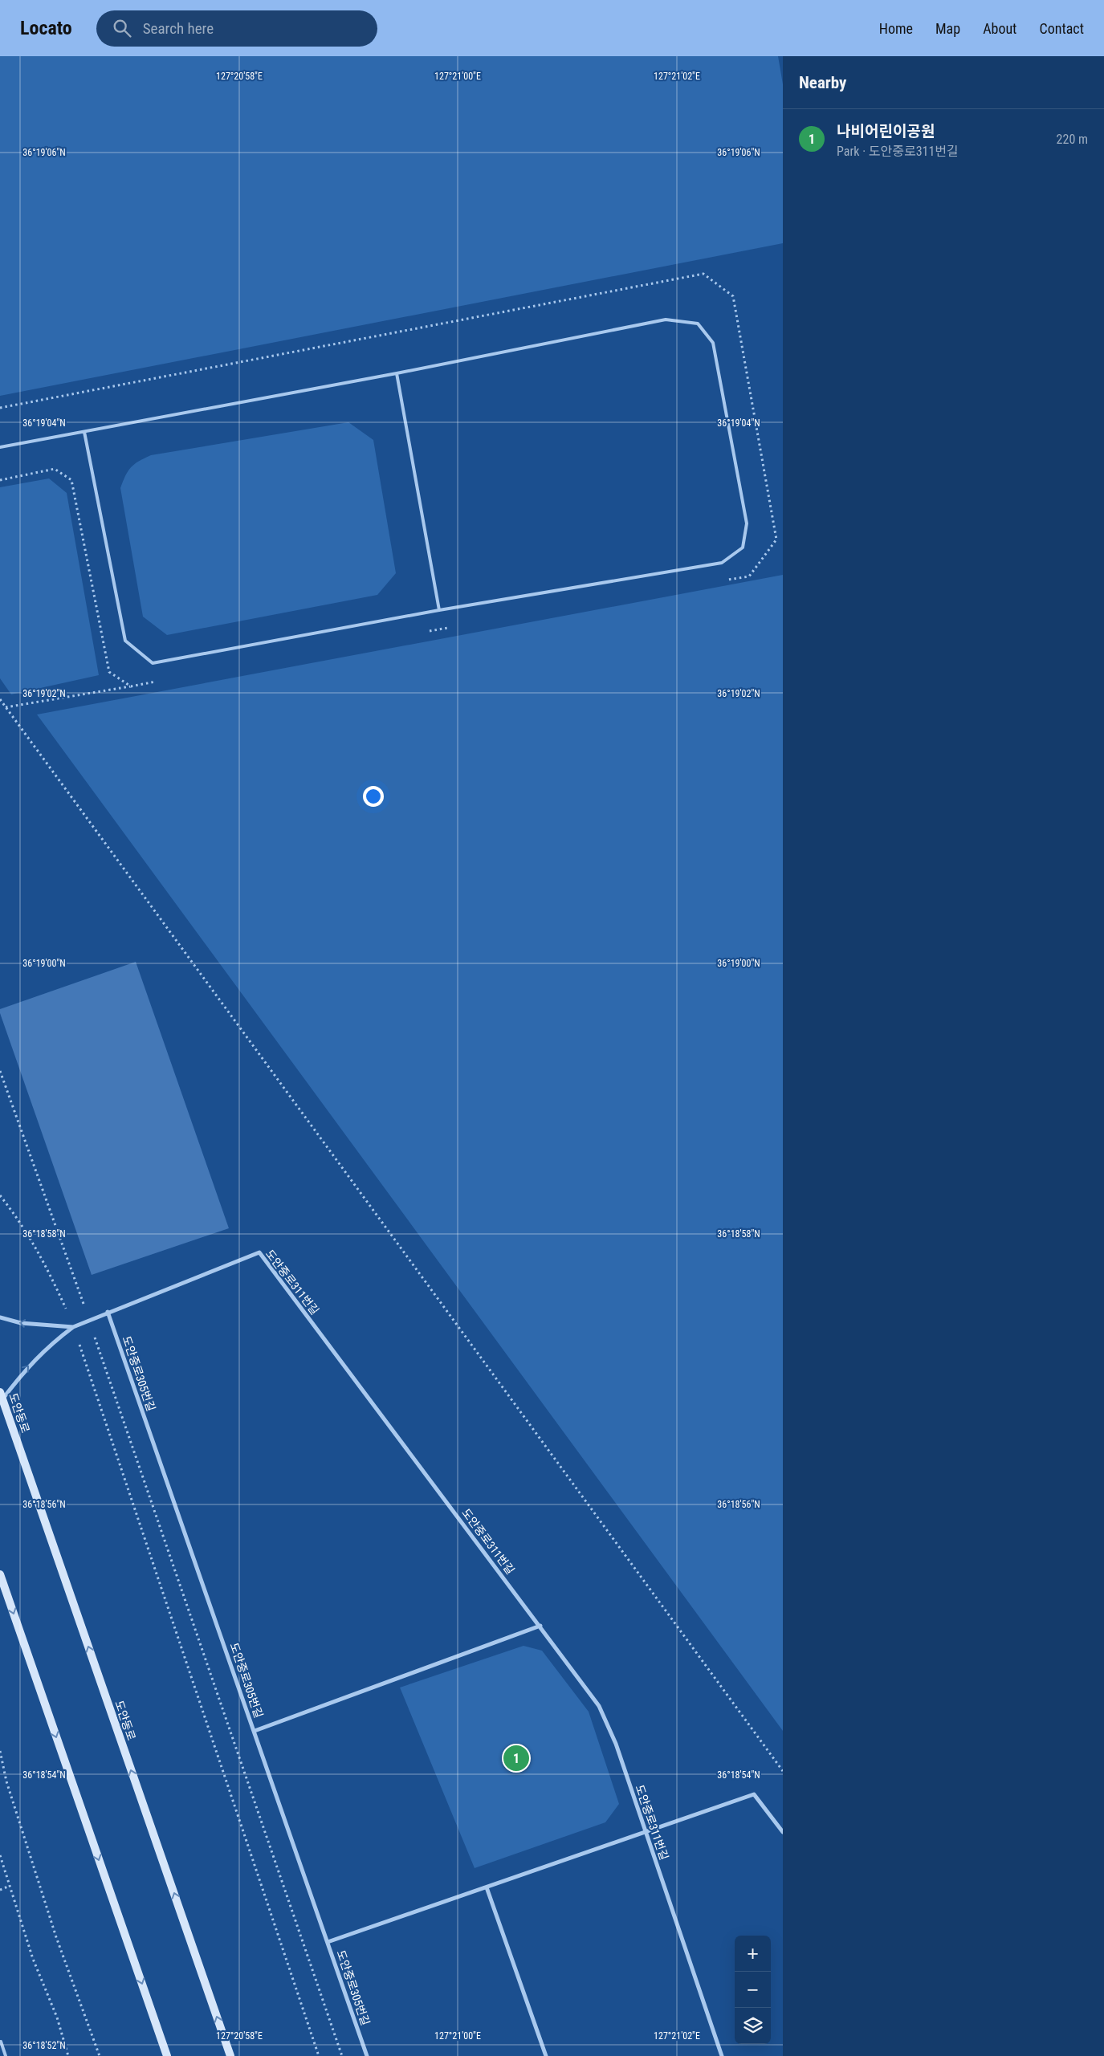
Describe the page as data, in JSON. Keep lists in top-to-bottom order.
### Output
{
  "streets": {
    "main road": ["도안동로"],
    "street": ["도안중로311번길", "도안중로305번길"]
  },
  "crossings": [
    ["도안중로311번길", "도안중로305번길"],
    ["도안중로311번길", "도안동로"]
  ],
  "page": {
    "header": "Locato",
    "search": "Search here",
    "nav": [
      "Home",
      "Map",
      "About",
      "Contact"
    ],
    "heading": "Nearby",
    "list": [
      {
        "mark": "1",
        "name": "나비어린이공원",
        "note": "Park · 도안중로311번길",
        "value": "220 m"
      }
    ],
    "pins": "1",
    "map_buttons": ["+", "−"]
  },
  "coordinates": [
    "127°20'58\"E",
    "127°21'00\"E",
    "127°21'02\"E",
    "36°19'06\"N",
    "36°19'04\"N",
    "36°19'02\"N",
    "36°19'00\"N",
    "36°18'58\"N",
    "36°18'56\"N",
    "36°18'54\"N",
    "36°18'52\"N"
  ]
}
